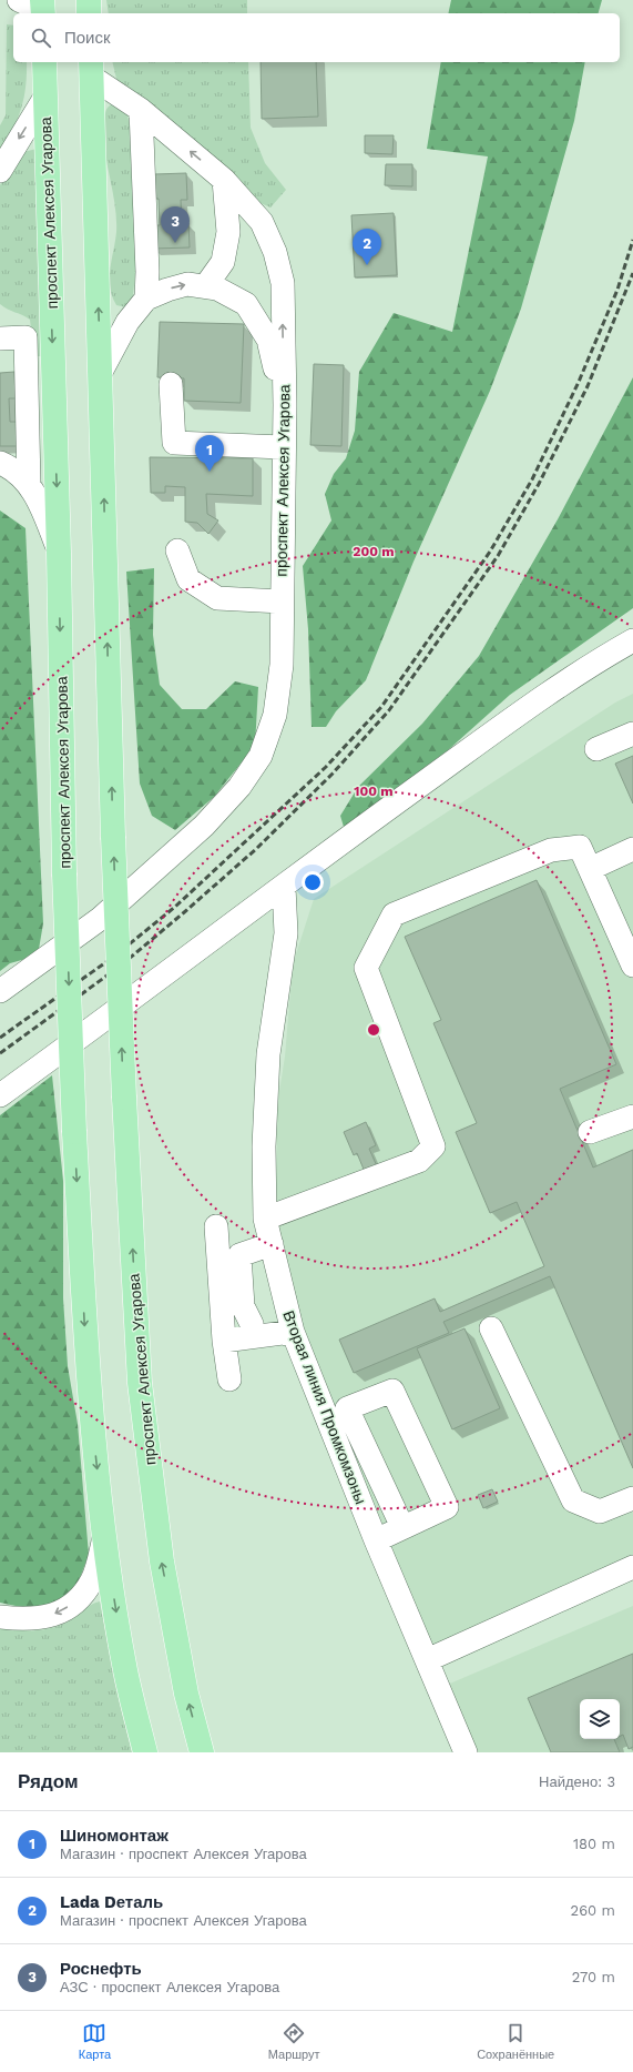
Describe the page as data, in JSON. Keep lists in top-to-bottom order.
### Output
{
  "streets": {
    "main road": ["проспект Алексея Угарова"],
    "street": ["Вторая линия Промкомзоны"]
  },
  "page": {
    "search": "Поиск",
    "pins": ["3", "2", "1"],
    "heading": ["Рядом", "Найдено: 3"],
    "list": [
      {
        "mark": "1",
        "name": "Шиномонтаж",
        "note": "Магазин · проспект Алексея Угарова",
        "value": "180 m"
      },
      {
        "mark": "2",
        "name": "Lada Dеталь",
        "note": "Магазин · проспект Алексея Угарова",
        "value": "260 m"
      },
      {
        "mark": "3",
        "name": "Роснефть",
        "note": "АЗС · проспект Алексея Угарова",
        "value": "270 m"
      }
    ],
    "nav": ["Карта", "Маршрут", "Сохранённые"]
  },
  "rings": ["200 m", "100 m"]
}
